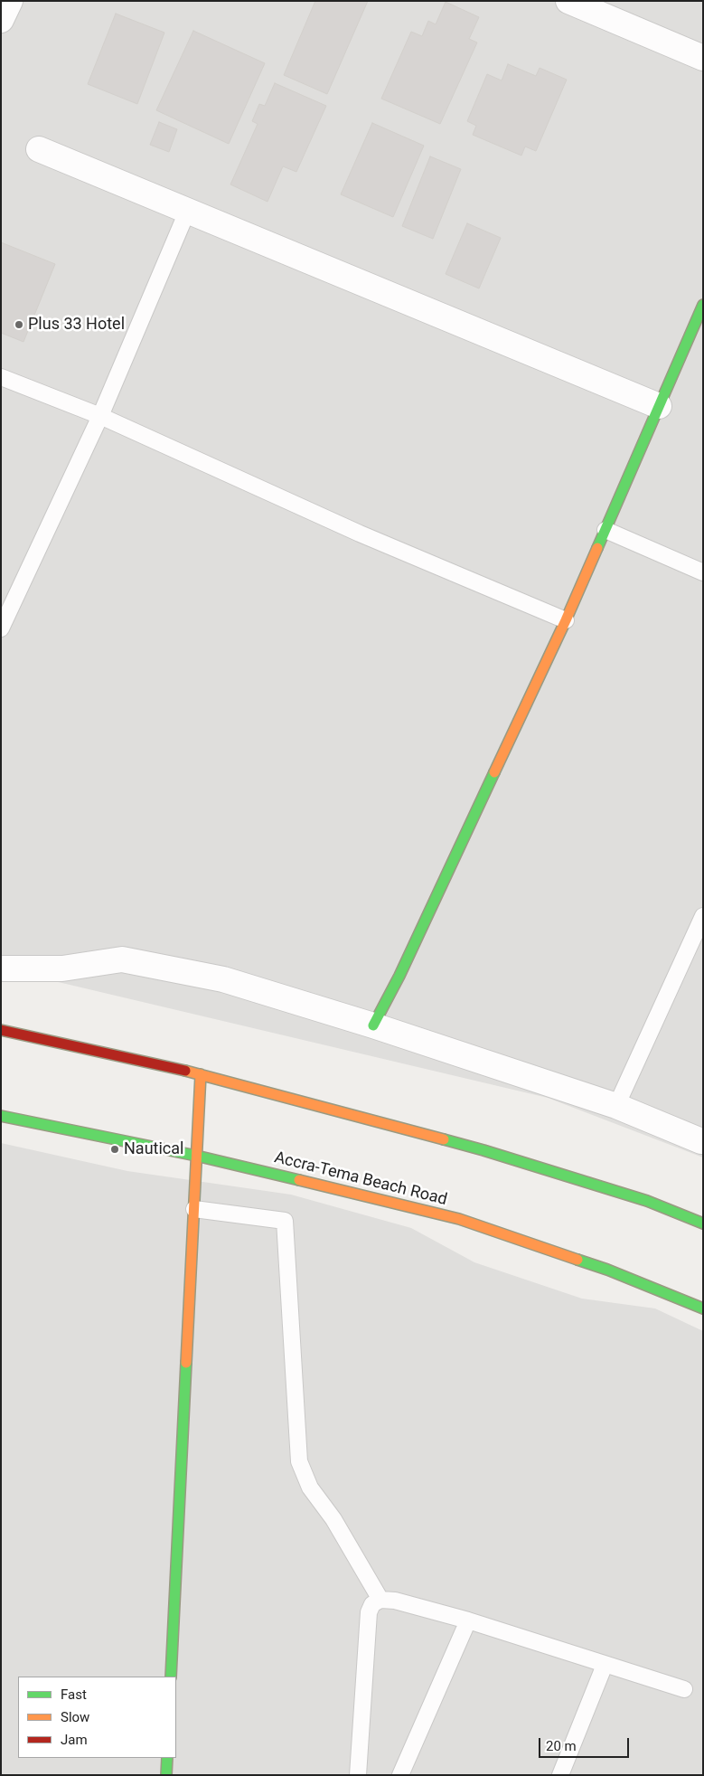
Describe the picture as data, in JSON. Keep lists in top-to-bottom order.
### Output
{
  "streets": {
    "main road": ["Accra-Tema Beach Road"]
  },
  "places": ["Plus 33 Hotel", "Nautical"],
  "legend": ["Fast", "Slow", "Jam"],
  "scale_bar": "20 m"
}
